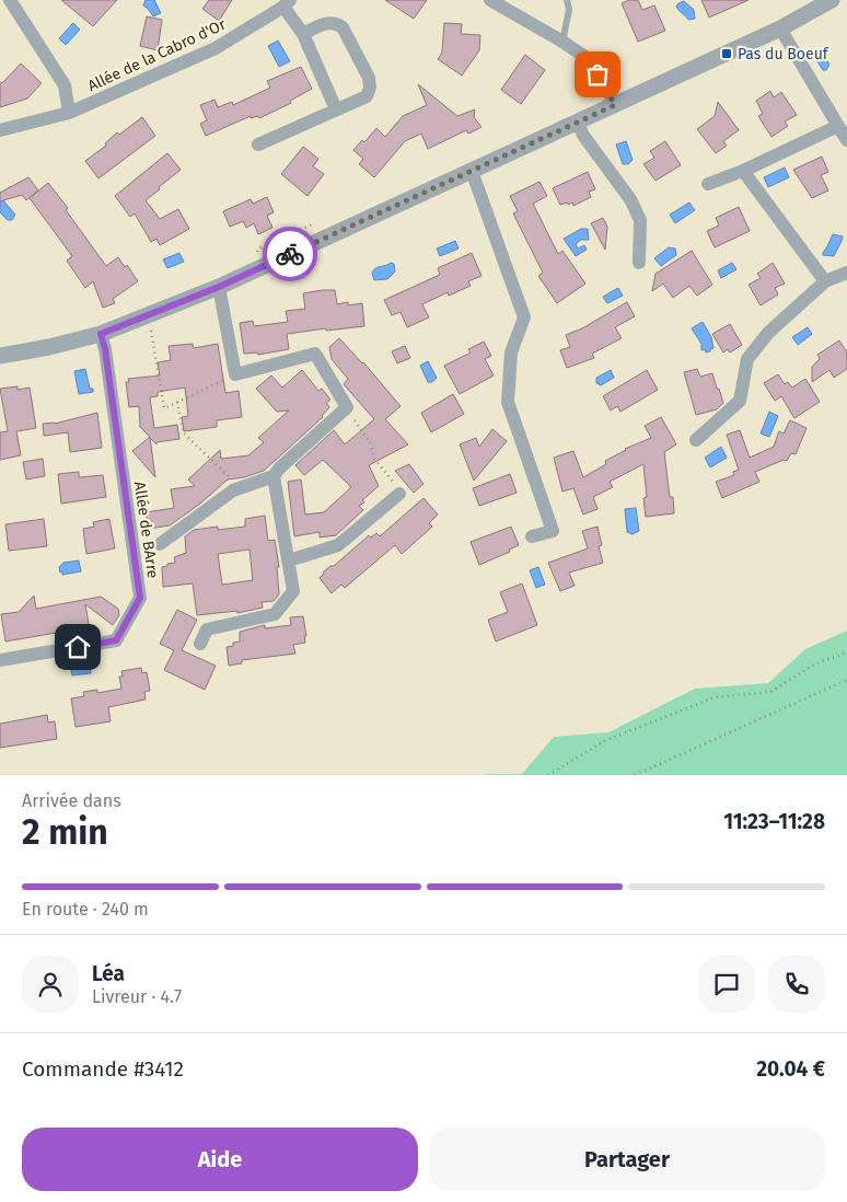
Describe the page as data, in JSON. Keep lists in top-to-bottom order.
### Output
{
  "streets": {
    "street": ["Allée de la Cabro d'Or", "Allée de BArre"]
  },
  "places": {
    "transit": ["Pas du Boeuf"]
  },
  "page": {
    "heading": ["2 min", "Arrivée dans", "11:23–11:28"],
    "panel": [
      "Léa",
      "Livreur · 4.7",
      "Commande #3412",
      "20.04 €"
    ],
    "bar": "En route · 240 m",
    "buttons": ["Aide", "Partager"]
  }
}
